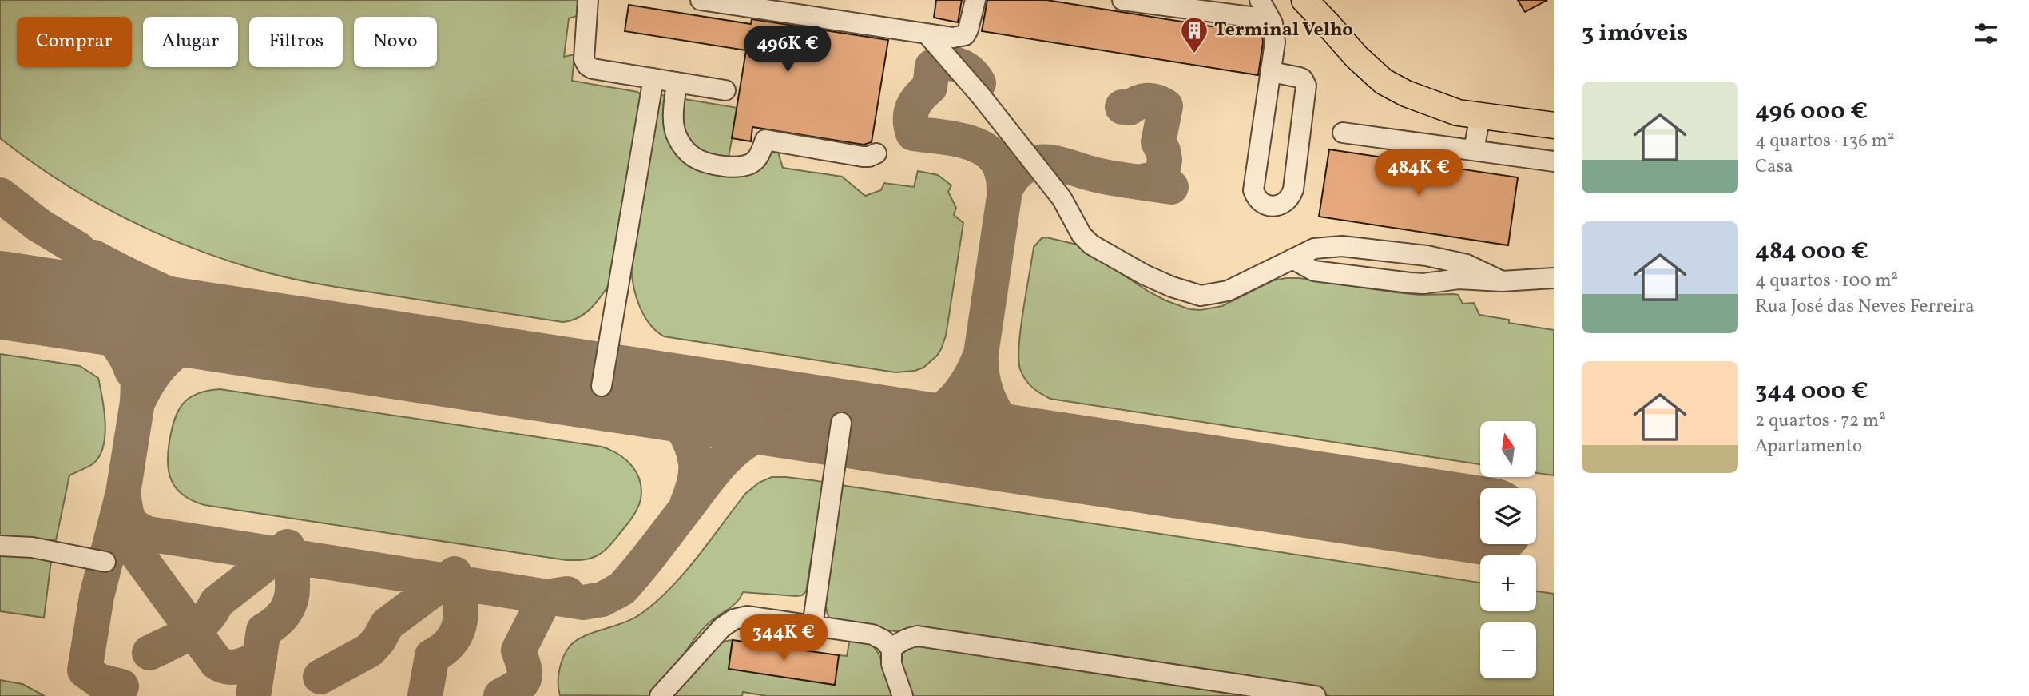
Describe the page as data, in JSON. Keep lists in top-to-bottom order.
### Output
{
  "places": {
    "building": ["Terminal Velho"]
  },
  "north": "top",
  "page": {
    "heading": "3 imóveis",
    "chip": [
      "Comprar",
      "Alugar",
      "Filtros",
      "Novo"
    ],
    "price": ["496K €", "484K €", "344K €"],
    "list": [
      {
        "name": "496 000 €",
        "note": "4 quartos · 136 m² · Casa"
      },
      {
        "name": "484 000 €",
        "note": "4 quartos · 100 m² · Rua José das Neves Ferreira"
      },
      {
        "name": "344 000 €",
        "note": "2 quartos · 72 m² · Apartamento"
      }
    ],
    "map_buttons": ["+", "−"]
  }
}
